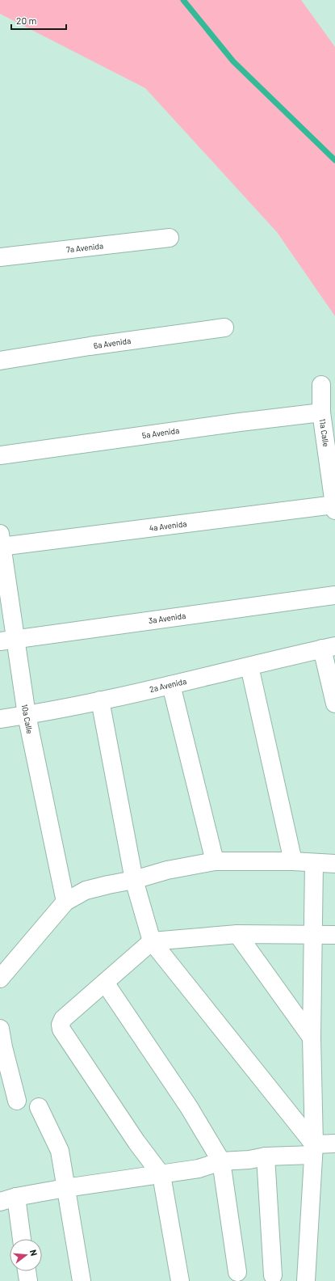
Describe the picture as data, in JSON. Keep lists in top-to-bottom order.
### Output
{
  "streets": {
    "street": [
      "7a Avenida",
      "6a Avenida",
      "5a Avenida",
      "11a Calle",
      "4a Avenida",
      "3a Avenida",
      "2a Avenida",
      "10a Calle"
    ]
  },
  "crossings": [
    ["5a Avenida", "11a Calle"],
    ["11a Calle", "4a Avenida"],
    ["4a Avenida", "10a Calle"],
    ["3a Avenida", "10a Calle"],
    ["2a Avenida", "10a Calle"]
  ],
  "scale_bar": "20 m",
  "north": "right"
}
